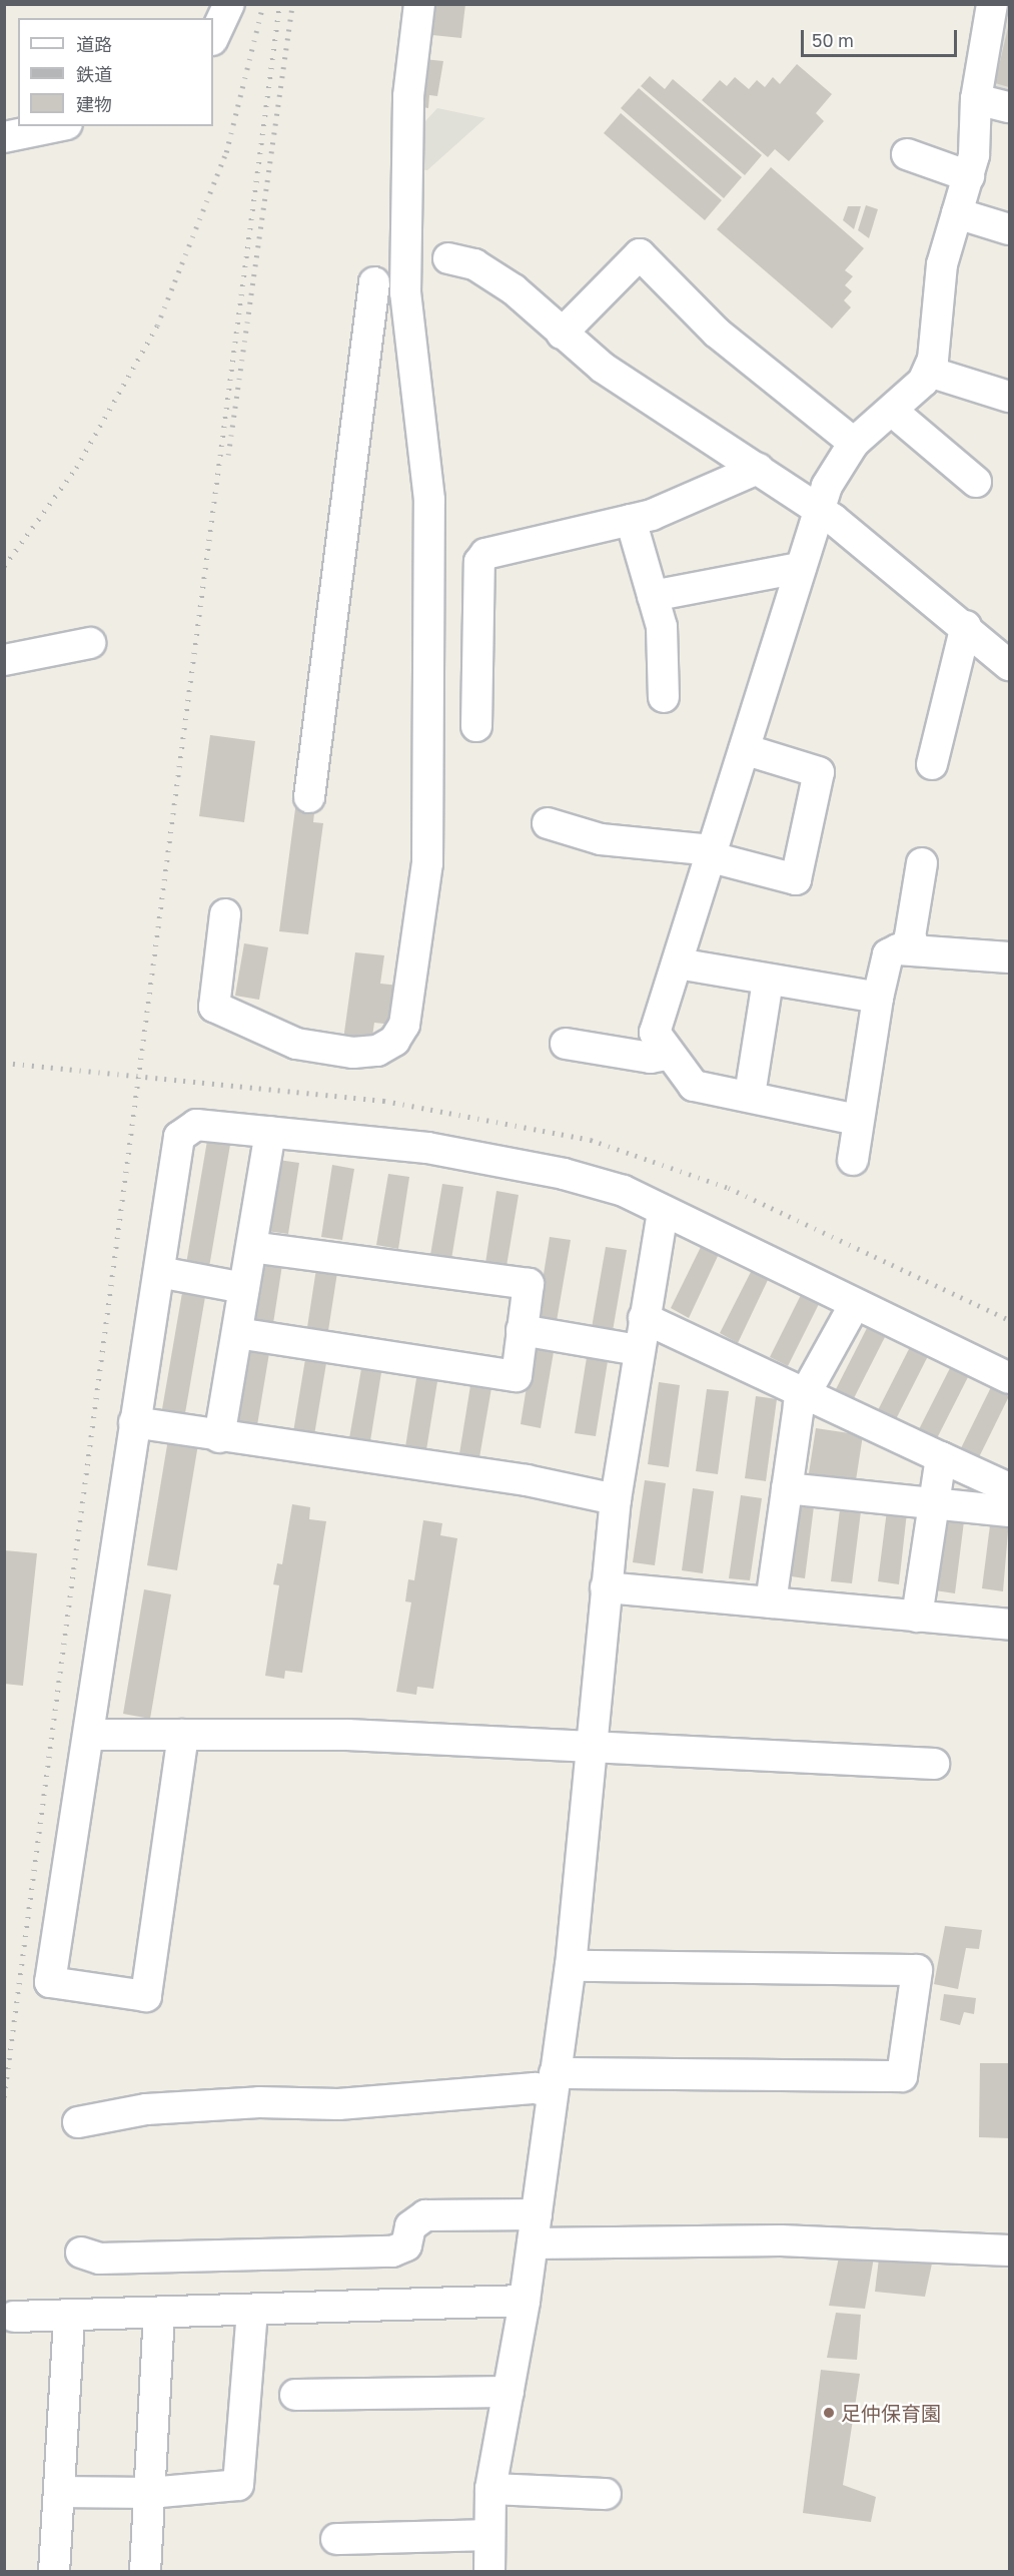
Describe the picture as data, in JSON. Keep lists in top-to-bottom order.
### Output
{
  "places": ["足仲保育園"],
  "legend": ["道路", "鉄道", "建物"],
  "scale_bar": "50 m"
}
